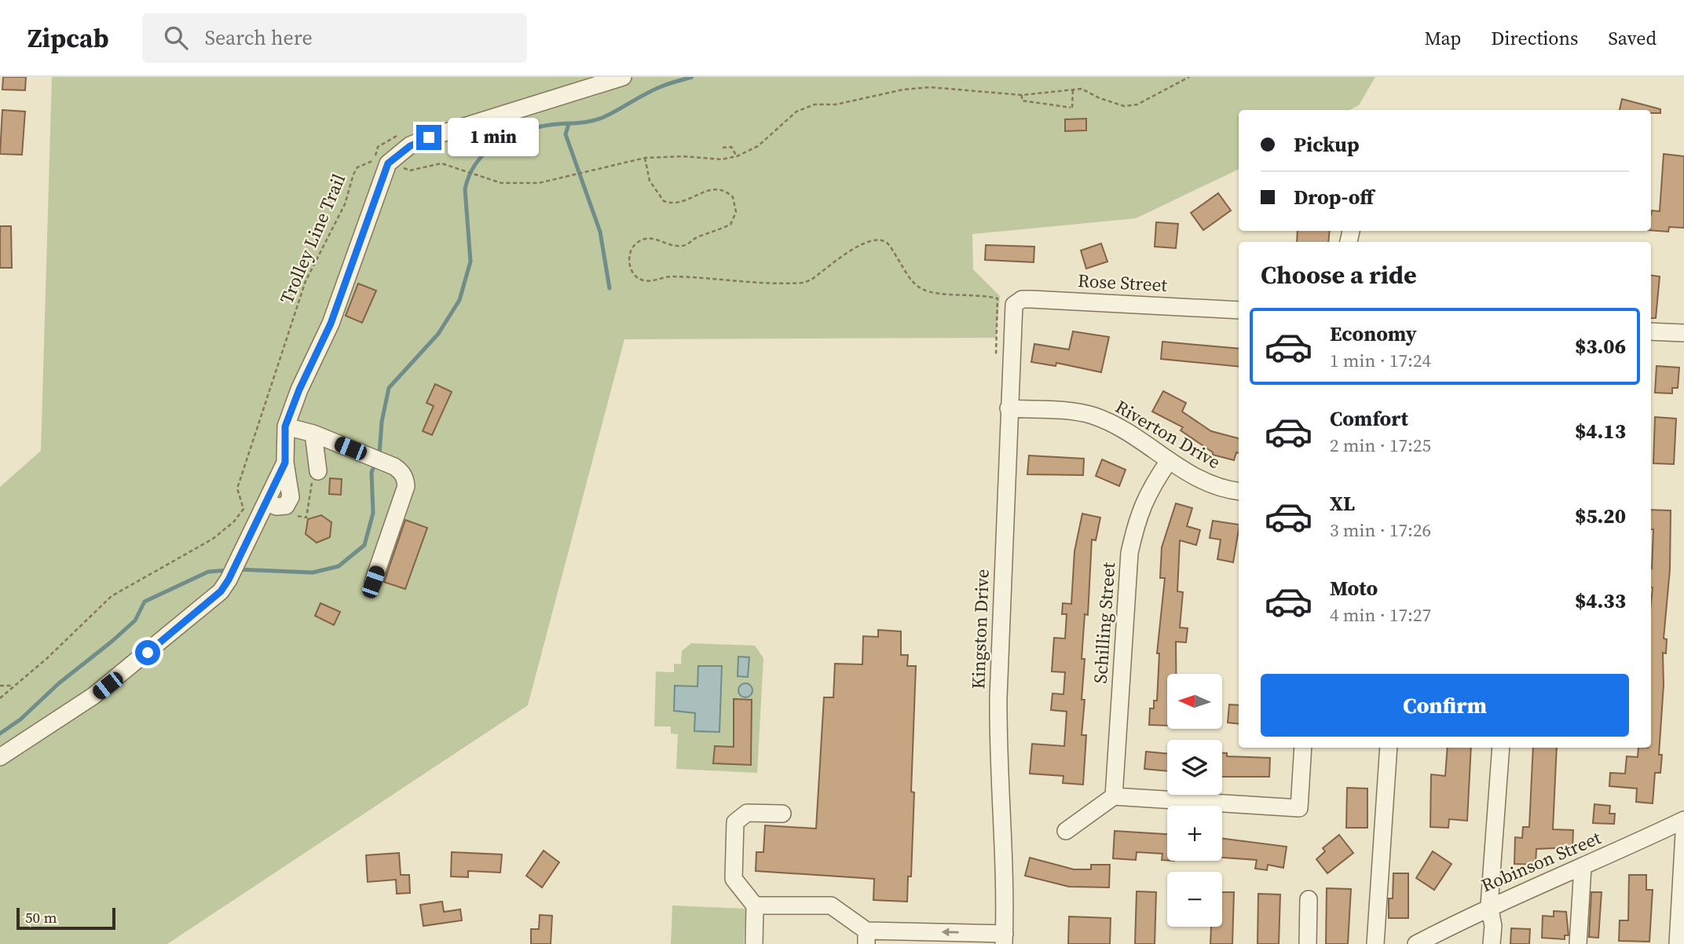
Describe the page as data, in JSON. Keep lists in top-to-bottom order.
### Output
{
  "streets": {
    "street": [
      "Rose Street",
      "Riverton Drive",
      "Schilling Street",
      "Kingston Drive",
      "Robinson Street"
    ],
    "path": ["Trolley Line Trail"]
  },
  "crossings": [
    ["Rose Street", "Kingston Drive"],
    ["Riverton Drive", "Schilling Street"],
    ["Riverton Drive", "Kingston Drive"]
  ],
  "scale_bar": "50 m",
  "north": "left",
  "page": {
    "header": "Zipcab",
    "search": "Search here",
    "nav": ["Map", "Directions", "Saved"],
    "banner": ["Pickup", "Drop-off"],
    "bubble": "1 min",
    "heading": "Choose a ride",
    "list": [
      {
        "name": "Economy",
        "note": "1 min · 17:24",
        "value": "$3.06"
      },
      {
        "name": "Comfort",
        "note": "2 min · 17:25",
        "value": "$4.13"
      },
      {
        "name": "XL",
        "note": "3 min · 17:26",
        "value": "$5.20"
      },
      {
        "name": "Moto",
        "note": "4 min · 17:27",
        "value": "$4.33"
      }
    ],
    "buttons": "Confirm",
    "map_buttons": ["+", "−"],
    "scale": "50 m"
  }
}
